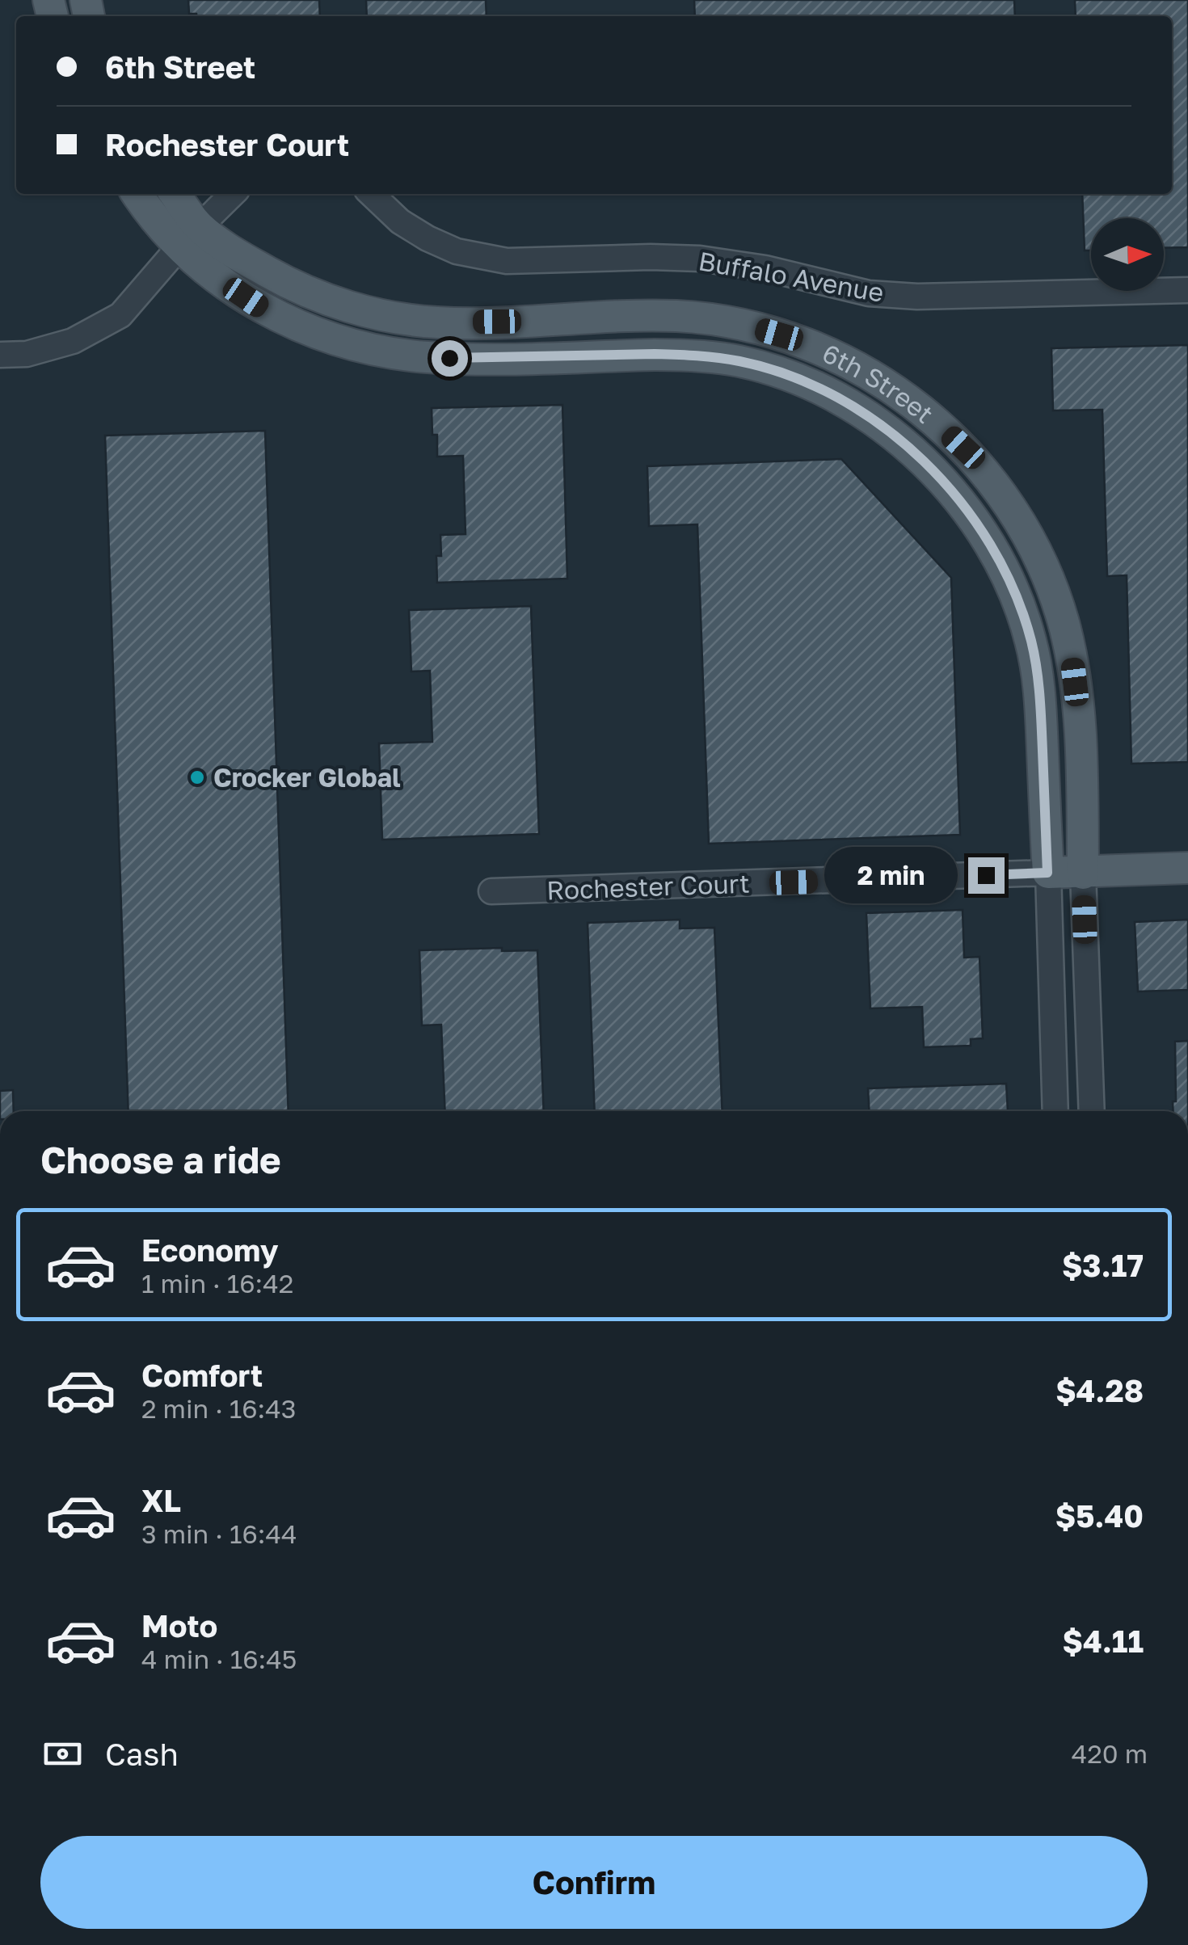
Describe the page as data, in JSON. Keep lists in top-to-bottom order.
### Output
{
  "streets": {
    "main road": ["6th Street"],
    "street": ["Buffalo Avenue", "Rochester Court"]
  },
  "crossings": [
    ["6th Street", "Rochester Court"]
  ],
  "places": ["Crocker Global"],
  "north": "right",
  "page": {
    "banner": ["6th Street", "Rochester Court"],
    "bubble": "2 min",
    "heading": "Choose a ride",
    "list": [
      {
        "name": "Economy",
        "note": "1 min · 16:42",
        "value": "$3.17"
      },
      {
        "name": "Comfort",
        "note": "2 min · 16:43",
        "value": "$4.28"
      },
      {
        "name": "XL",
        "note": "3 min · 16:44",
        "value": "$5.40"
      },
      {
        "name": "Moto",
        "note": "4 min · 16:45",
        "value": "$4.11"
      }
    ],
    "pay": ["Cash", "420 m"],
    "buttons": "Confirm"
  }
}
